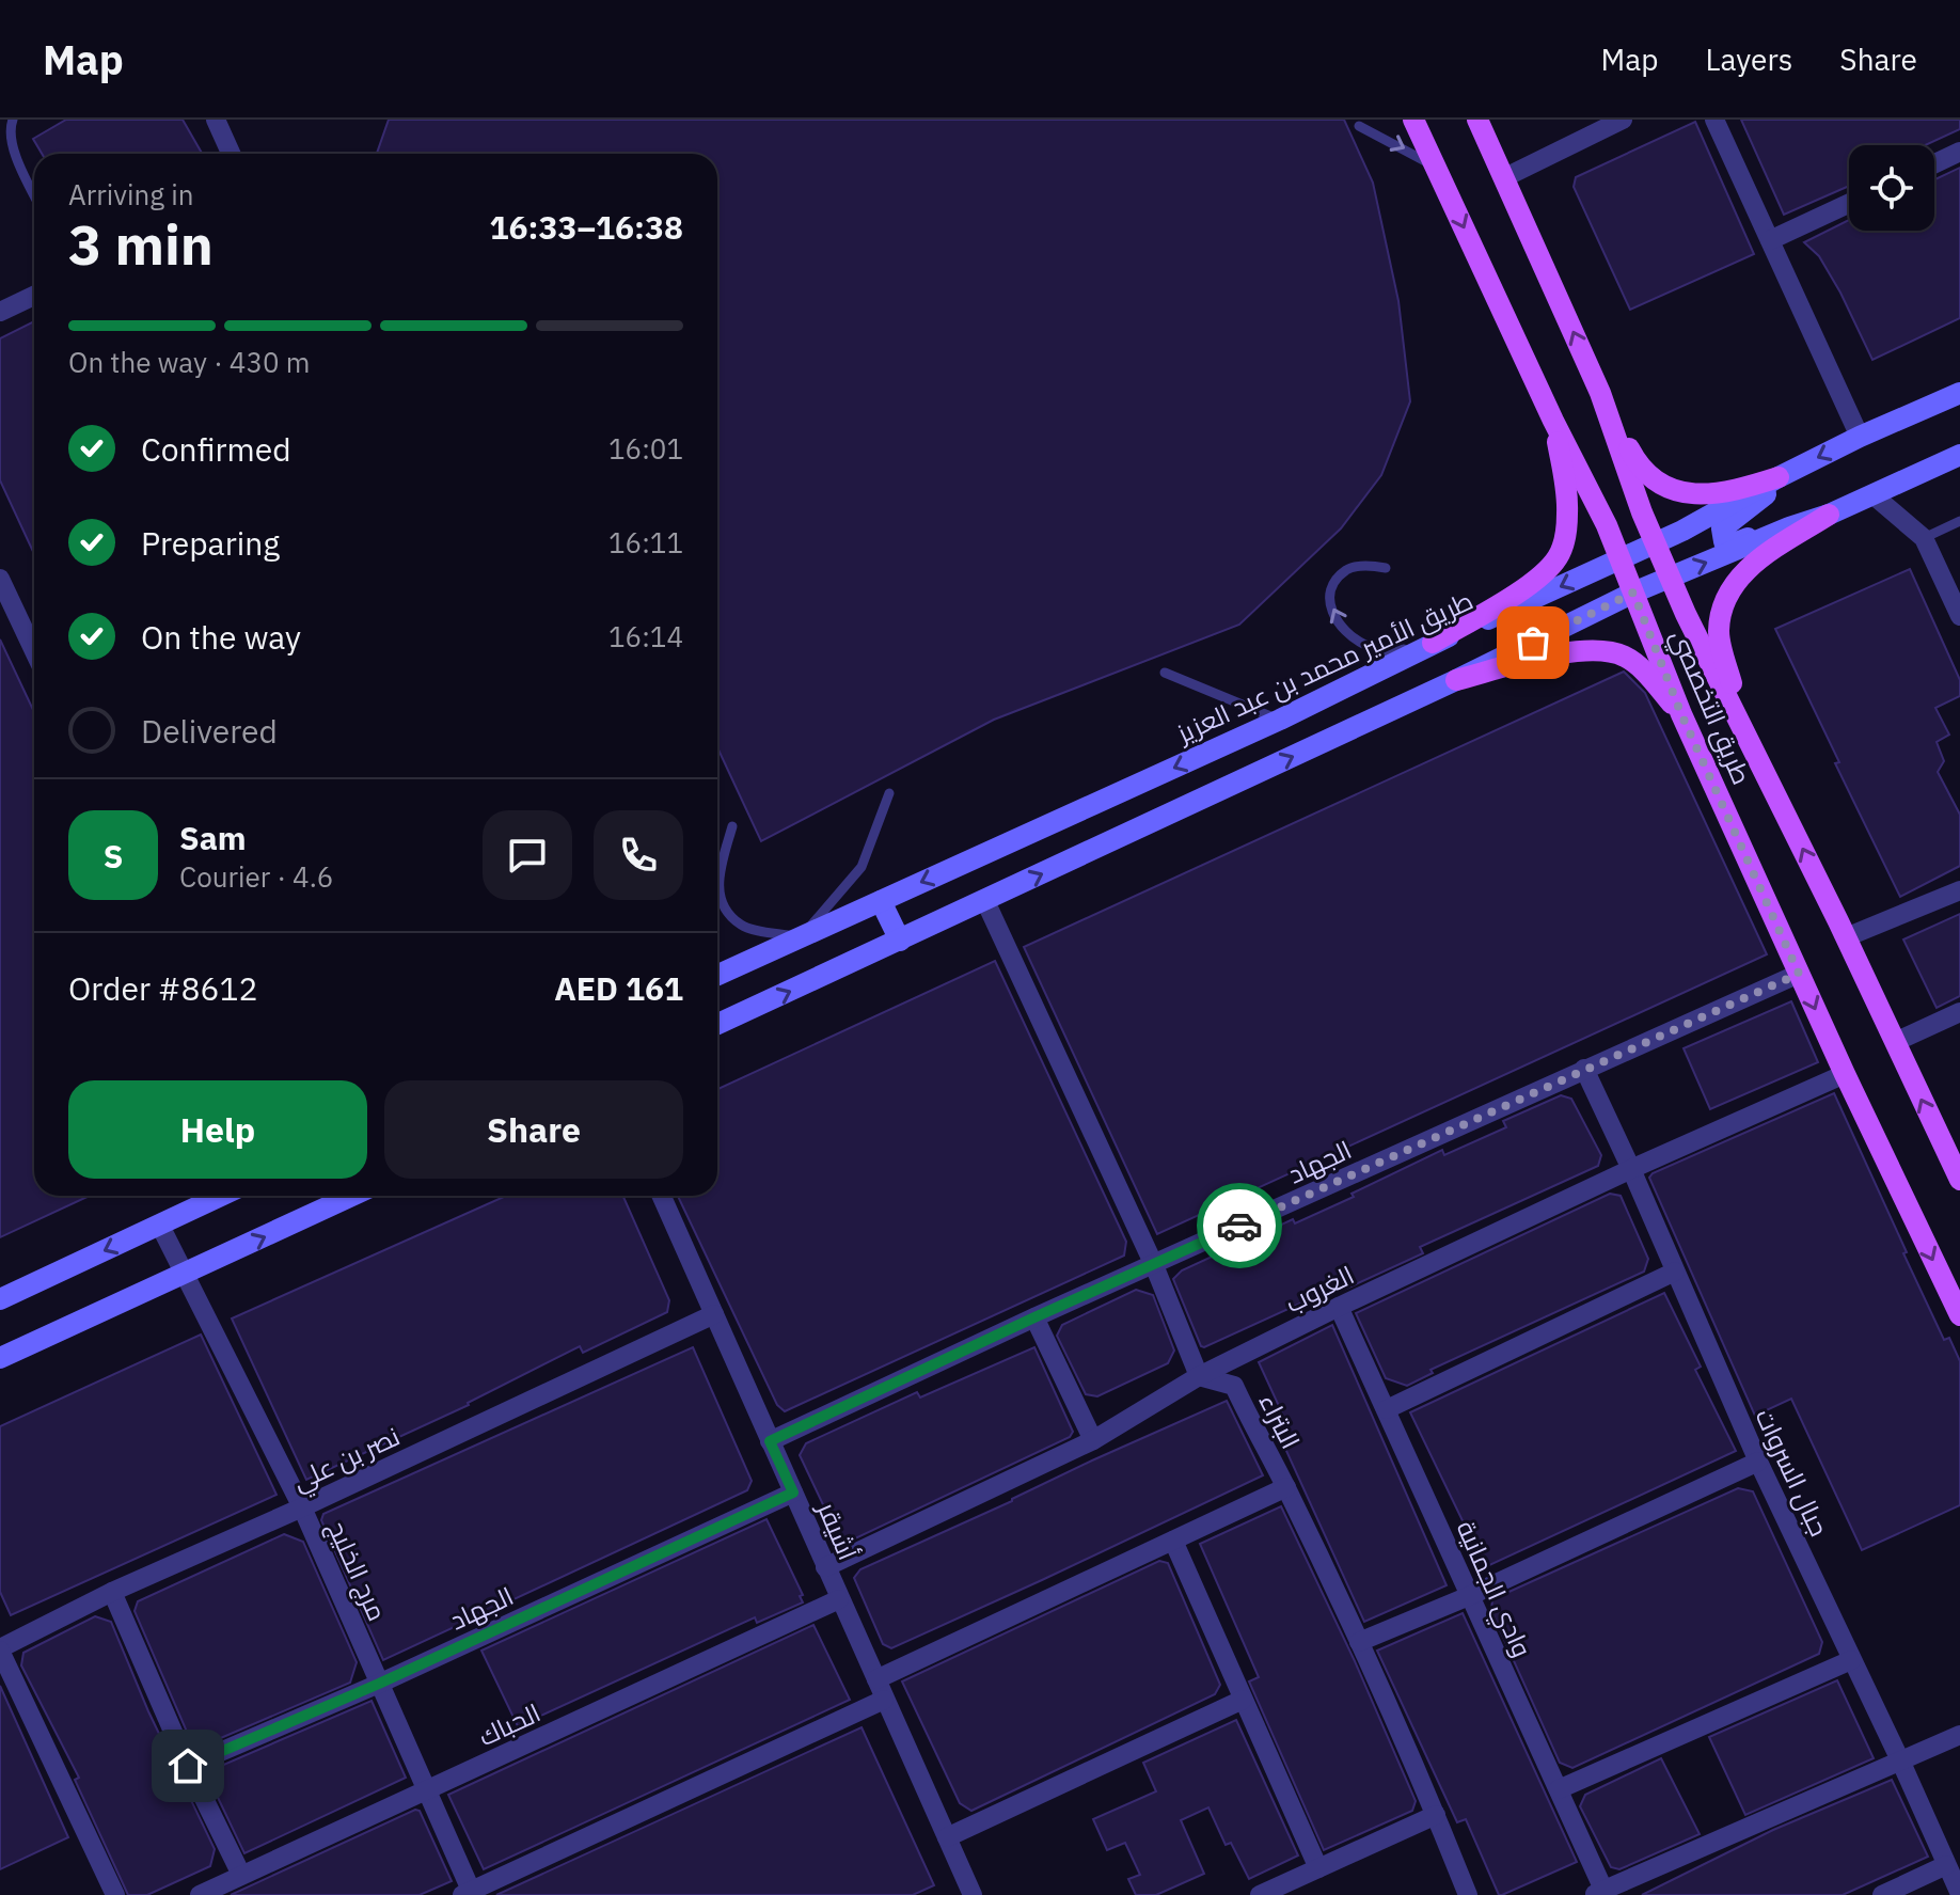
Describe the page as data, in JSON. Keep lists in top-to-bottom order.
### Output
{
  "streets": {
    "main road": ["طريق الأمير محمد بن عبد العزيز", "طريق التخصصي"],
    "street": [
      "الجهاد",
      "الغروب",
      "البتراء",
      "نصر بن علي",
      "جبال السروات",
      "أشيقر",
      "مرج الخليج",
      "وادي الجمانية",
      "الحباك"
    ]
  },
  "crossings": [
    ["طريق الأمير محمد بن عبد العزيز", "طريق التخصصي"],
    ["طريق التخصصي", "الجهاد"],
    ["طريق التخصصي", "الغروب"],
    ["الجهاد", "جبال السروات"],
    ["الجهاد", "أشيقر"],
    ["الجهاد", "مرج الخليج"],
    ["الغروب", "البتراء"],
    ["الغروب", "جبال السروات"],
    ["الغروب", "أشيقر"],
    ["الغروب", "وادي الجمانية"],
    ["نصر بن علي", "أشيقر"],
    ["نصر بن علي", "مرج الخليج"],
    ["أشيقر", "الحباك"],
    ["مرج الخليج", "الحباك"]
  ],
  "page": {
    "header": "Map",
    "nav": ["Map", "Layers", "Share"],
    "heading": ["3 min", "Arriving in", "16:33–16:38"],
    "panel": [
      "Sam",
      "Courier · 4.6",
      "Order #8612",
      "AED 161"
    ],
    "bar": "On the way · 430 m",
    "list": [
      ["Confirmed", "16:01"],
      ["Preparing", "16:11"],
      ["On the way", "16:14"],
      "Delivered"
    ],
    "round": "S",
    "buttons": ["Help", "Share"]
  }
}
